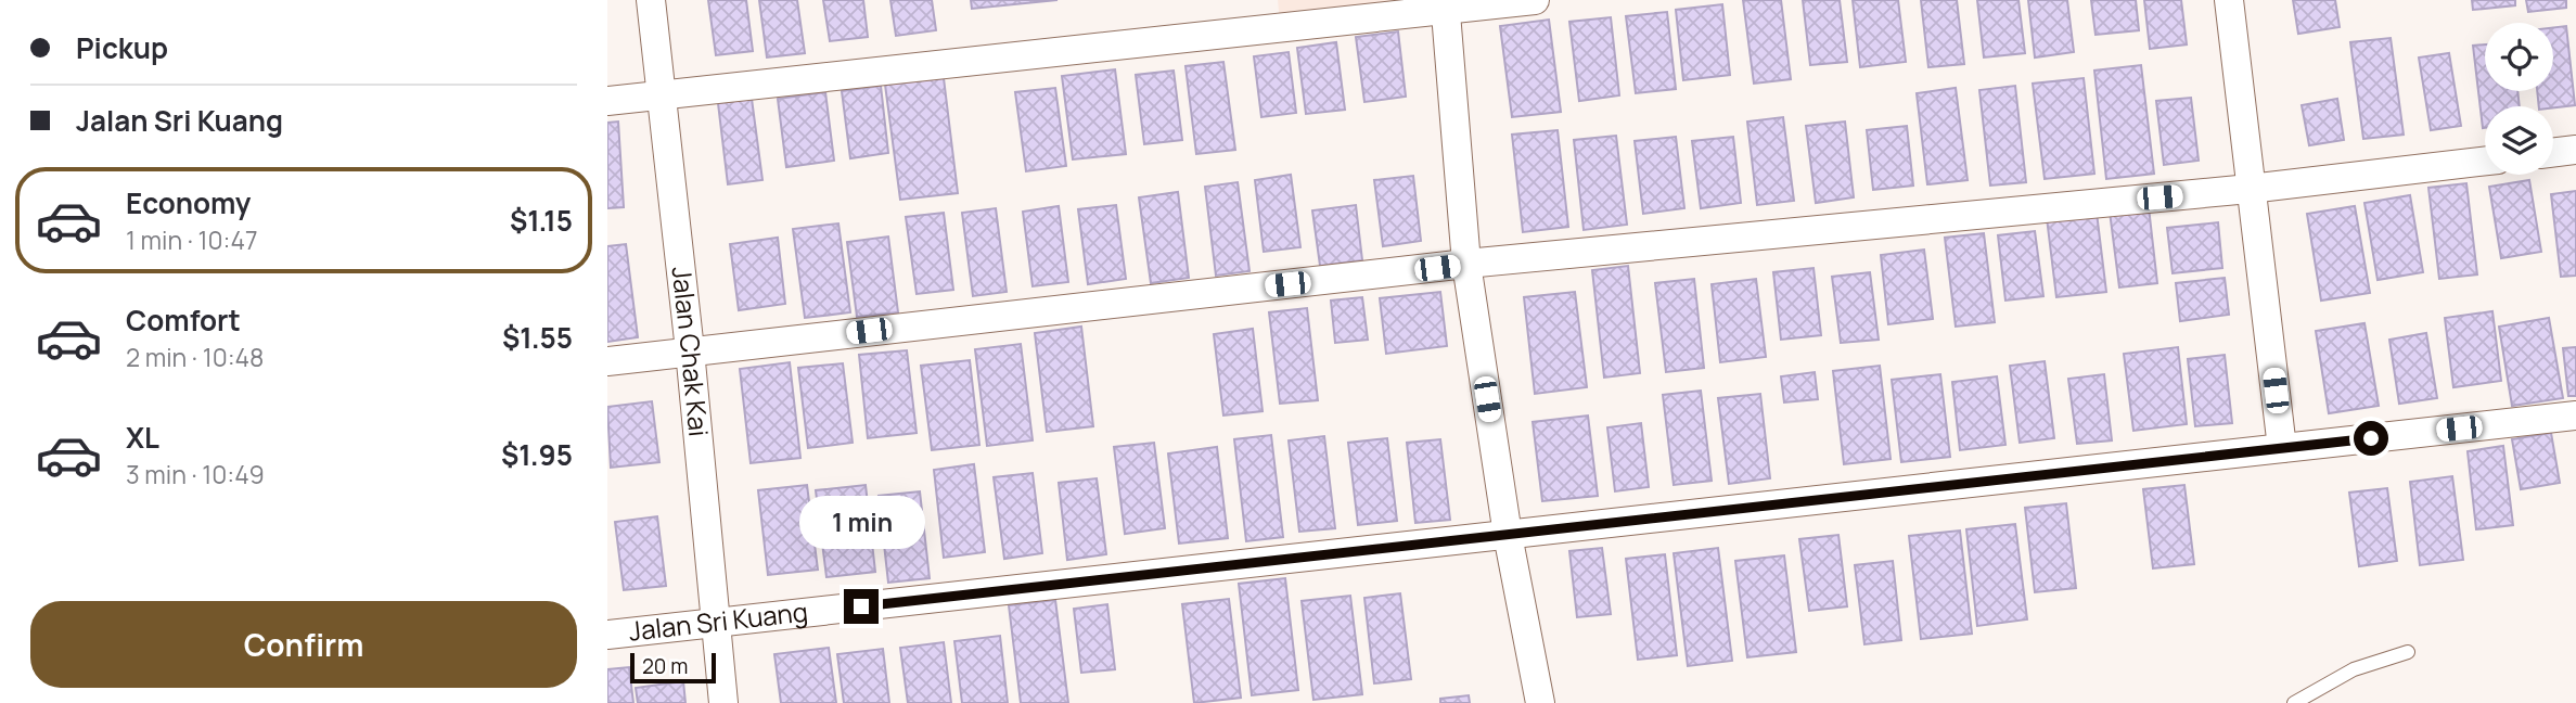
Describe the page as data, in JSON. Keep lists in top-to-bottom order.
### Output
{
  "streets": {
    "street": ["Jalan Chak Kai", "Jalan Sri Kuang"]
  },
  "crossings": [
    ["Jalan Chak Kai", "Jalan Sri Kuang"]
  ],
  "scale_bar": "20 m",
  "page": {
    "banner": ["Pickup", "Jalan Sri Kuang"],
    "list": [
      {
        "name": "Economy",
        "note": "1 min · 10:47",
        "value": "$1.15"
      },
      {
        "name": "Comfort",
        "note": "2 min · 10:48",
        "value": "$1.55"
      },
      {
        "name": "XL",
        "note": "3 min · 10:49",
        "value": "$1.95"
      }
    ],
    "bubble": "1 min",
    "buttons": "Confirm",
    "scale": "20 m"
  }
}
